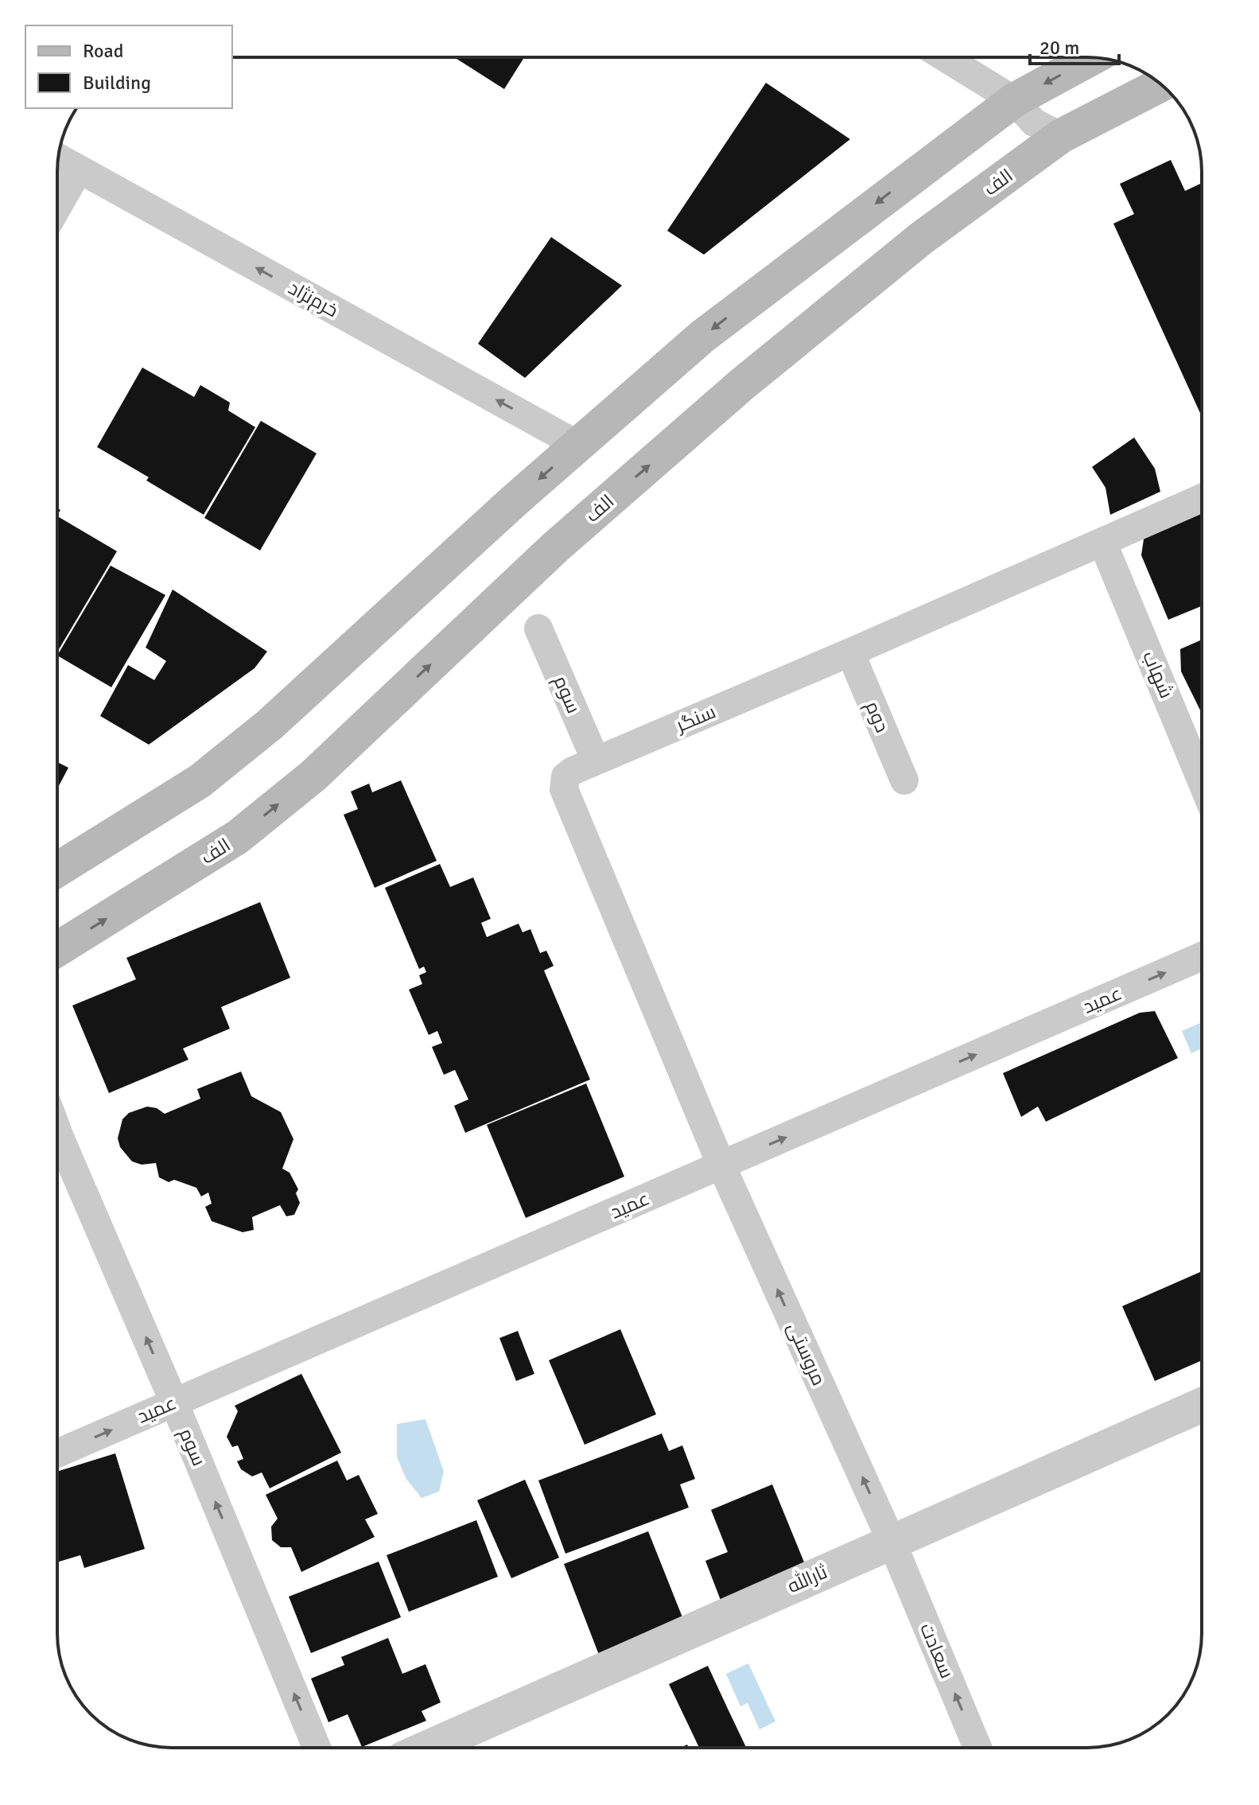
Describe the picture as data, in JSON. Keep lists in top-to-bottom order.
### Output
{
  "streets": {
    "main road": ["الف"],
    "street": [
      "خرم‌نژاد",
      "شهاب",
      "سوم",
      "دوم",
      "سنگر",
      "عمید",
      "مروستی",
      "ثارالله",
      "سعادت"
    ]
  },
  "crossings": [
    ["شهاب", "سنگر"],
    ["سوم", "سنگر"],
    ["سوم", "عمید"],
    ["دوم", "سنگر"],
    ["سنگر", "عمید"],
    ["سنگر", "مروستی"],
    ["عمید", "مروستی"],
    ["مروستی", "ثارالله"],
    ["مروستی", "سعادت"],
    ["ثارالله", "سعادت"]
  ],
  "one_way": [
    "خرم‌نژاد",
    "سوم",
    "عمید",
    "مروستی",
    "سعادت"
  ],
  "legend": ["Road", "Building"],
  "scale_bar": "20 m"
}
